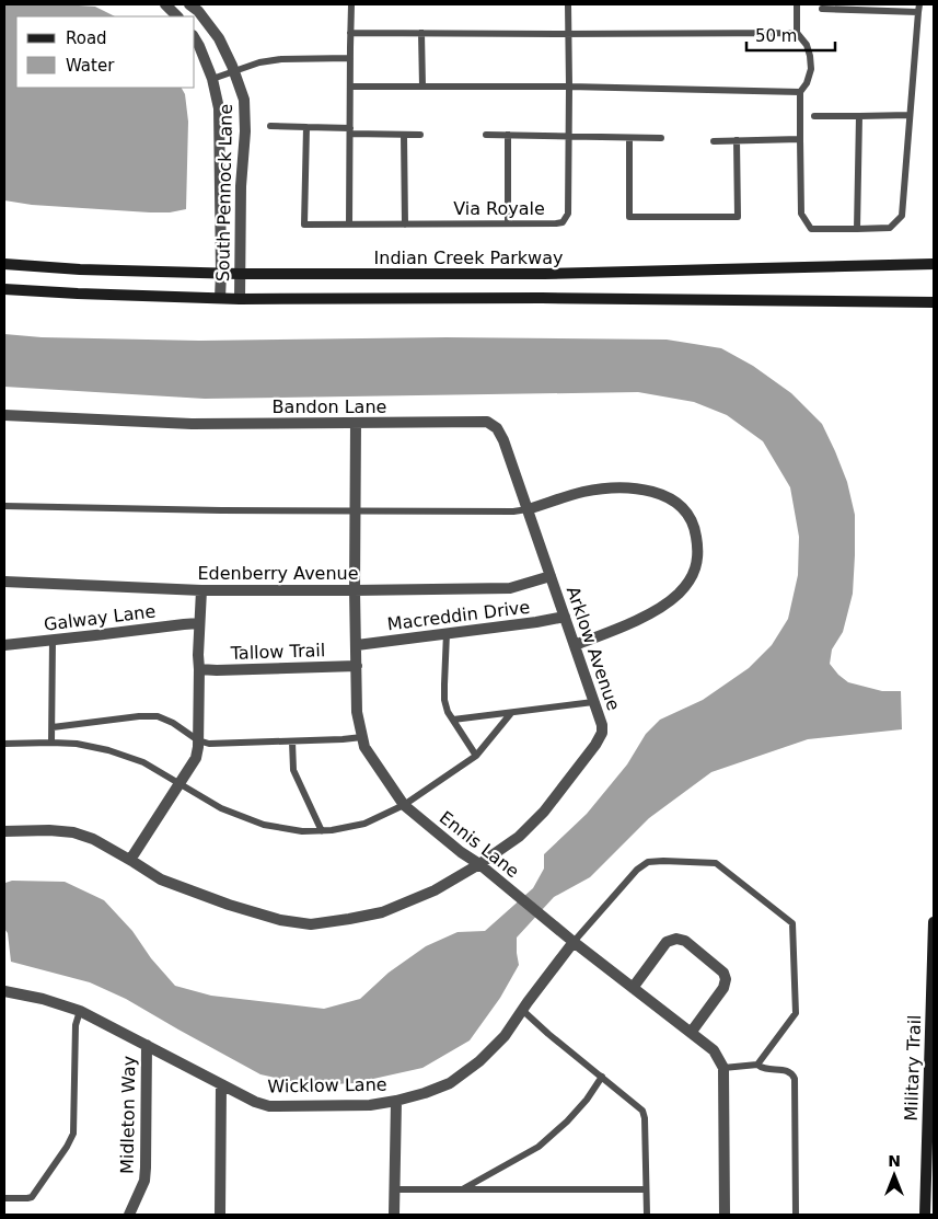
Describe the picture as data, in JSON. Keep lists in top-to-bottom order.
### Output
{
  "streets": {
    "street": [
      "South Pennock Lane",
      "Indian Creek Parkway",
      "Bandon Lane",
      "Edenberry Avenue",
      "Macreddin Drive",
      "Galway Lane",
      "Arklow Avenue",
      "Tallow Trail",
      "Ennis Lane",
      "Military Trail",
      "Wicklow Lane",
      "Midleton Way"
    ],
    "lane": ["Via Royale"]
  },
  "crossings": [
    ["South Pennock Lane", "Indian Creek Parkway"],
    ["Bandon Lane", "Edenberry Avenue"],
    ["Bandon Lane", "Arklow Avenue"],
    ["Bandon Lane", "Ennis Lane"],
    ["Edenberry Avenue", "Arklow Avenue"],
    ["Edenberry Avenue", "Ennis Lane"],
    ["Macreddin Drive", "Arklow Avenue"],
    ["Macreddin Drive", "Ennis Lane"],
    ["Arklow Avenue", "Ennis Lane"],
    ["Tallow Trail", "Ennis Lane"],
    ["Ennis Lane", "Wicklow Lane"],
    ["Wicklow Lane", "Midleton Way"]
  ],
  "legend": ["Road", "Water"],
  "scale_bar": "50 m",
  "north": "top"
}
